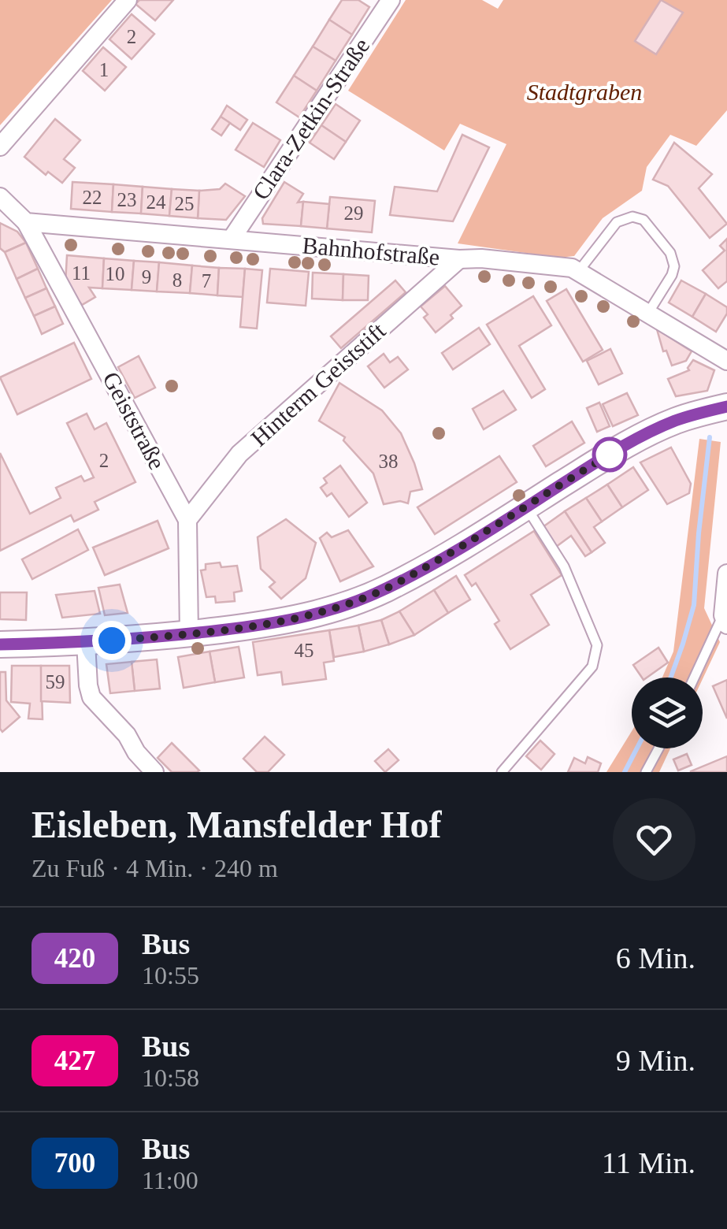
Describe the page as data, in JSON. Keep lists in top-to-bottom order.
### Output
{
  "streets": {
    "street": [
      "Clara-Zetkin-Straße",
      "Bahnhofstraße",
      "Hinterm Geiststift",
      "Geiststraße"
    ]
  },
  "crossings": [
    ["Clara-Zetkin-Straße", "Bahnhofstraße"],
    ["Bahnhofstraße", "Hinterm Geiststift"],
    ["Bahnhofstraße", "Geiststraße"],
    ["Hinterm Geiststift", "Geiststraße"]
  ],
  "parks": ["Stadtgraben"],
  "lines": ["bus line 420"],
  "house_numbers": [
    "2",
    "1",
    "22",
    "23",
    "24",
    "25",
    "29",
    "11",
    "10",
    "9",
    "8",
    "7",
    "2",
    "38",
    "45",
    "59"
  ],
  "page": {
    "heading": ["Eisleben, Mansfelder Hof", "Zu Fuß · 4 Min. · 240 m"],
    "list": [
      {
        "mark": "420",
        "name": "Bus",
        "note": "10:55",
        "value": "6 Min."
      },
      {
        "mark": "427",
        "name": "Bus",
        "note": "10:58",
        "value": "9 Min."
      },
      {
        "mark": "700",
        "name": "Bus",
        "note": "11:00",
        "value": "11 Min."
      }
    ]
  }
}
